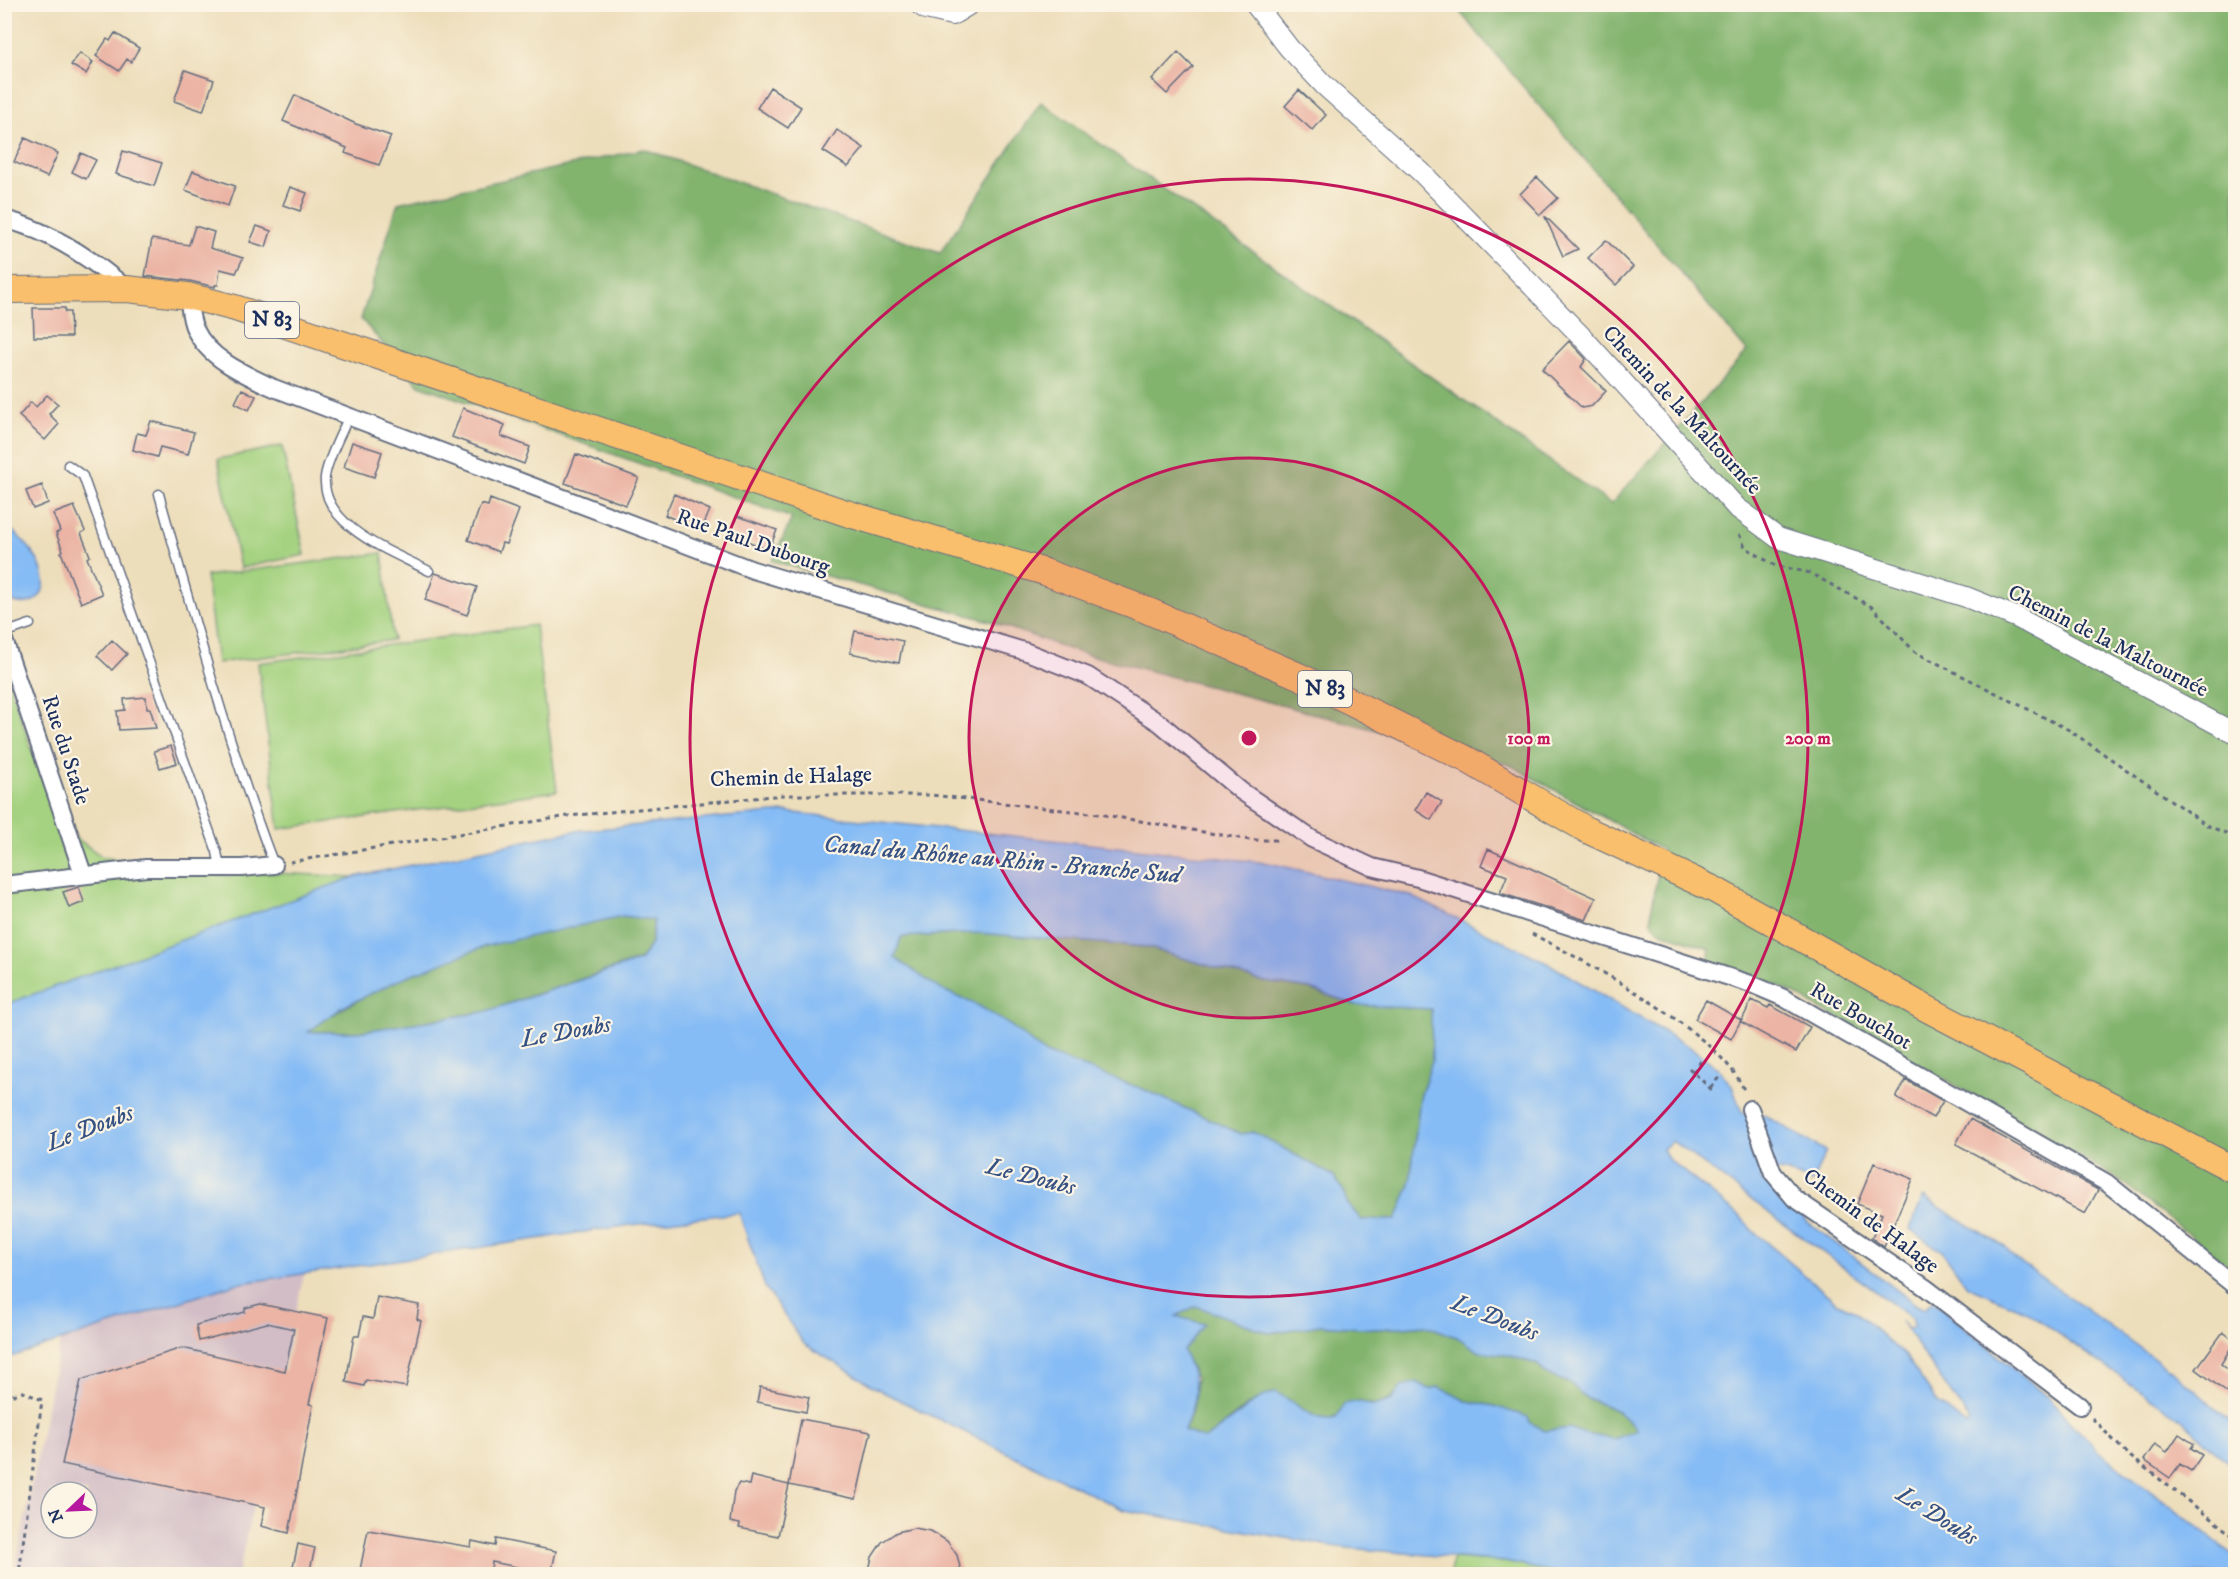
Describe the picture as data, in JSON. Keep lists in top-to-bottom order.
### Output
{
  "streets": {
    "main road": ["N 83"],
    "street": [
      "Chemin de la Maltournée",
      "Rue Paul Dubourg",
      "Rue du Stade",
      "Chemin de Halage",
      "Rue Bouchot"
    ]
  },
  "crossings": [
    ["N 83", "Rue Paul Dubourg"],
    ["Rue Paul Dubourg", "Chemin de Halage"],
    ["Rue Paul Dubourg", "Rue Bouchot"]
  ],
  "water": ["Canal du Rhône au Rhin - Branche Sud", "Le Doubs"],
  "north": "bottom left",
  "rings": ["100 m", "200 m"]
}
